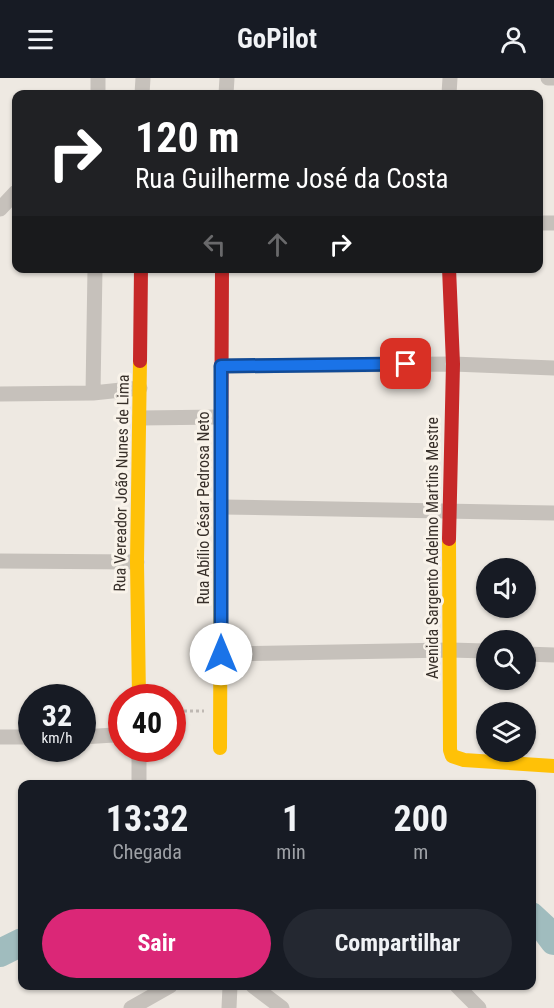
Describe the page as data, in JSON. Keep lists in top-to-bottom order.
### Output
{
  "streets": {
    "street": ["Rua Vereador João Nunes de Lima", "Rua Abílio César Pedrosa Neto", "Avenida Sargento Adelmo Martins Mestre"]
  },
  "page": {
    "header": "GoPilot",
    "turn": ["120 m", "Rua Guilherme José da Costa"],
    "speed": "32 km/h",
    "limit": "40",
    "eta": [
      "13:32",
      "Chegada",
      "1",
      "min",
      "200",
      "m"
    ],
    "buttons": ["Sair", "Compartilhar"]
  }
}
